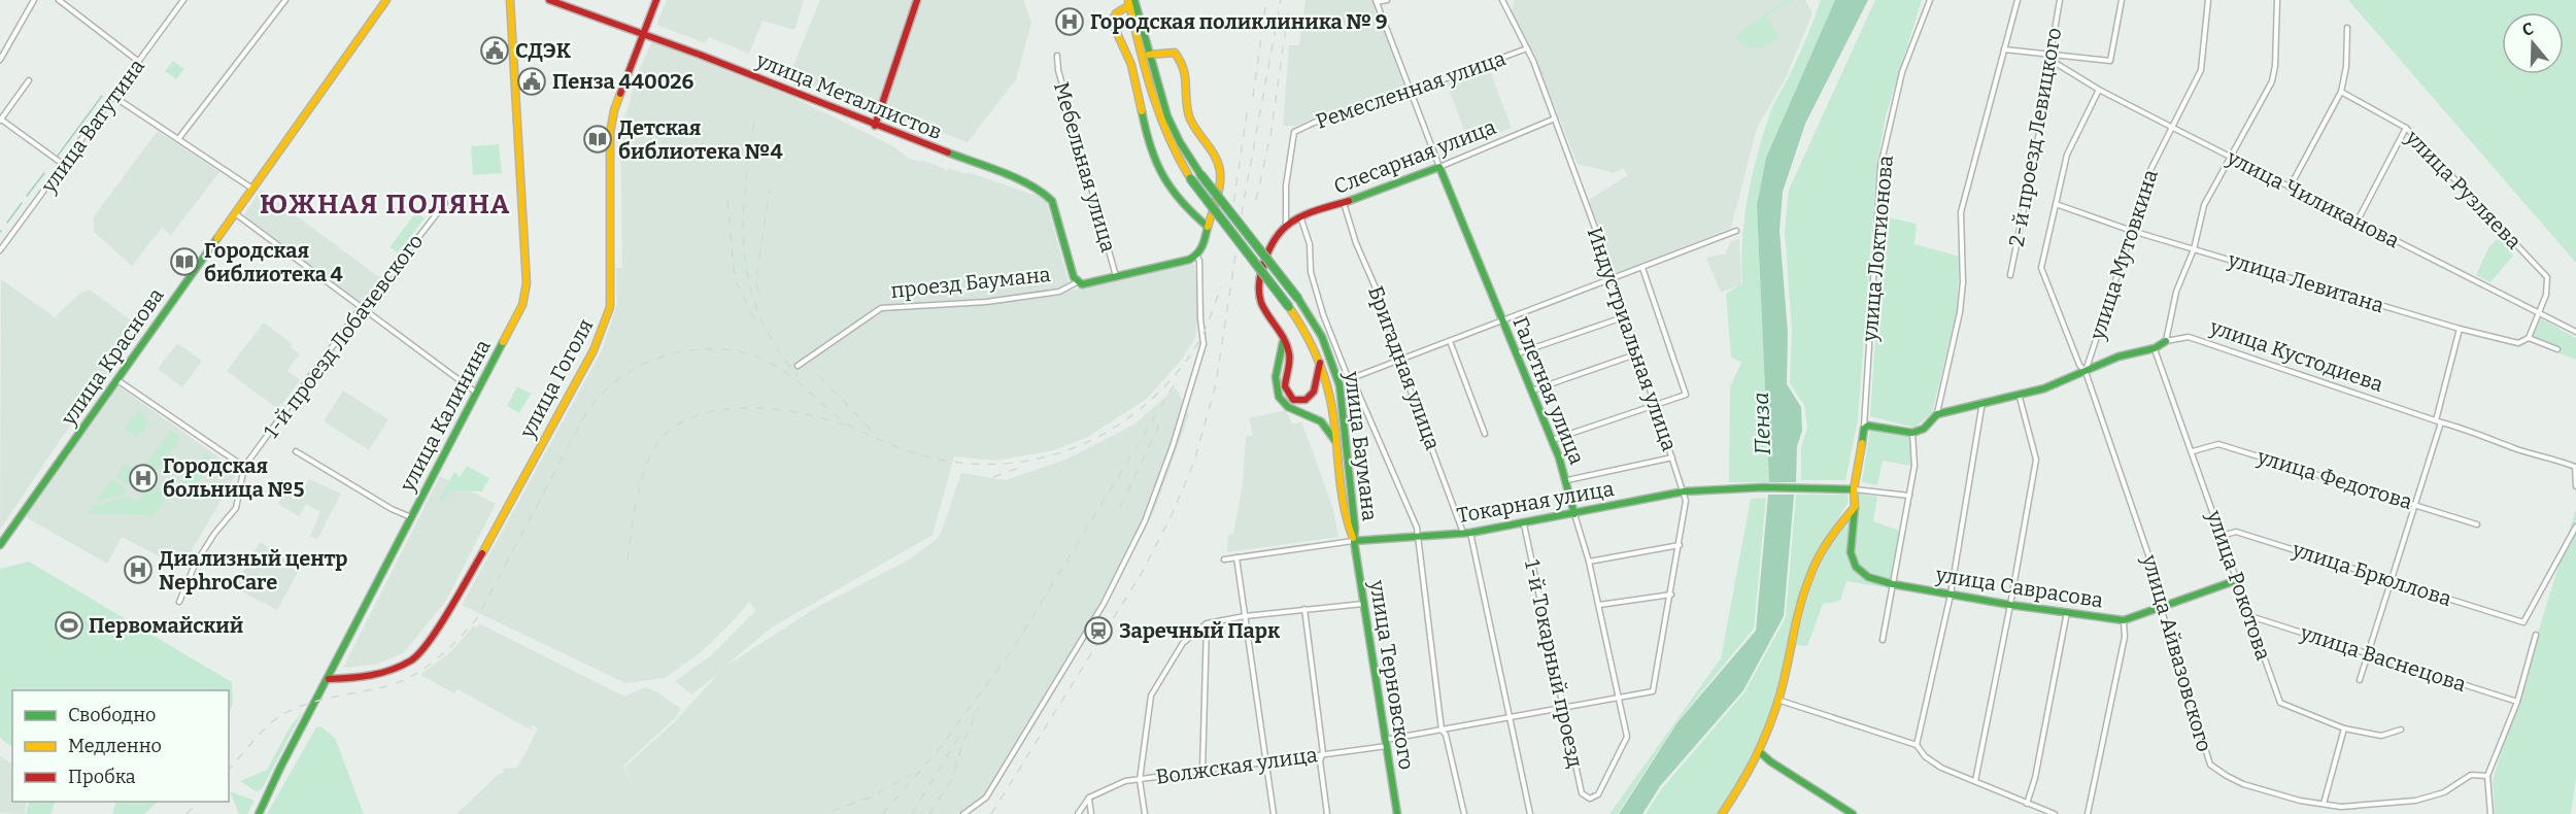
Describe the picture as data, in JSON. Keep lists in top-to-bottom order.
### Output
{
  "streets": {
    "street": [
      "Ремесленная улица",
      "улица Металлистов",
      "улица Ватутина",
      "2-й проезд Левицкого",
      "Слесарная улица",
      "Мебельная улица",
      "улица Рузляева",
      "улица Чиликанова",
      "улица Локтионова",
      "улица Мутовкина",
      "проезд Баумана",
      "улица Левитана",
      "1-й проезд Лобачевского",
      "Индустриальная улица",
      "улица Кустодиева",
      "улица Краснова",
      "Бригадная улица",
      "улица Гоголя",
      "Галетная улица",
      "улица Калинина",
      "улица Баумана",
      "улица Федотова",
      "Токарная улица",
      "улица Брюллова",
      "улица Рокотова",
      "улица Саврасова",
      "улица Айвазовского",
      "улица Васнецова",
      "1-й Токарный проезд",
      "улица Терновского",
      "Волжская улица"
    ]
  },
  "crossings": [
    ["Ремесленная улица", "Слесарная улица"],
    ["Ремесленная улица", "Индустриальная улица"],
    ["Ремесленная улица", "Галетная улица"],
    ["улица Металлистов", "проезд Баумана"],
    ["улица Металлистов", "улица Гоголя"],
    ["2-й проезд Левицкого", "улица Чиликанова"],
    ["Слесарная улица", "Индустриальная улица"],
    ["Слесарная улица", "Бригадная улица"],
    ["Слесарная улица", "Галетная улица"],
    ["Мебельная улица", "проезд Баумана"],
    ["улица Рузляева", "улица Чиликанова"],
    ["улица Чиликанова", "улица Мутовкина"],
    ["улица Чиликанова", "улица Айвазовского"],
    ["улица Локтионова", "улица Саврасова"],
    ["улица Мутовкина", "улица Левитана"],
    ["улица Мутовкина", "улица Кустодиева"],
    ["улица Мутовкина", "улица Айвазовского"],
    ["улица Левитана", "улица Айвазовского"],
    ["Индустриальная улица", "Токарная улица"],
    ["Индустриальная улица", "Волжская улица"],
    ["улица Кустодиева", "улица Рокотова"],
    ["улица Кустодиева", "улица Айвазовского"],
    ["Бригадная улица", "Токарная улица"],
    ["Бригадная улица", "Волжская улица"],
    ["улица Гоголя", "улица Калинина"],
    ["Галетная улица", "Токарная улица"],
    ["Галетная улица", "1-й Токарный проезд"],
    ["Галетная улица", "Волжская улица"],
    ["улица Баумана", "Токарная улица"],
    ["улица Баумана", "улица Терновского"],
    ["улица Федотова", "улица Рокотова"],
    ["Токарная улица", "улица Саврасова"],
    ["Токарная улица", "1-й Токарный проезд"],
    ["Токарная улица", "улица Терновского"],
    ["улица Брюллова", "улица Рокотова"],
    ["улица Рокотова", "улица Саврасова"],
    ["улица Рокотова", "улица Васнецова"],
    ["улица Саврасова", "улица Айвазовского"],
    ["1-й Токарный проезд", "Волжская улица"],
    ["улица Терновского", "Волжская улица"]
  ],
  "districts": ["ЮЖНАЯ ПОЛЯНА"],
  "water": ["Пенза"],
  "places": {
    "hospital": ["Городская поликлиника № 9", "Городская больница №5", "Диализный центр NephroCare"],
    "public building": ["СДЭК", "Пенза 440026"],
    "library": ["Детская библиотека №4", "Городская библиотека 4"],
    "sports": ["Первомайский"],
    "station": ["Заречный Парк"]
  },
  "legend": ["Свободно", "Медленно", "Пробка"],
  "north": "top"
}
